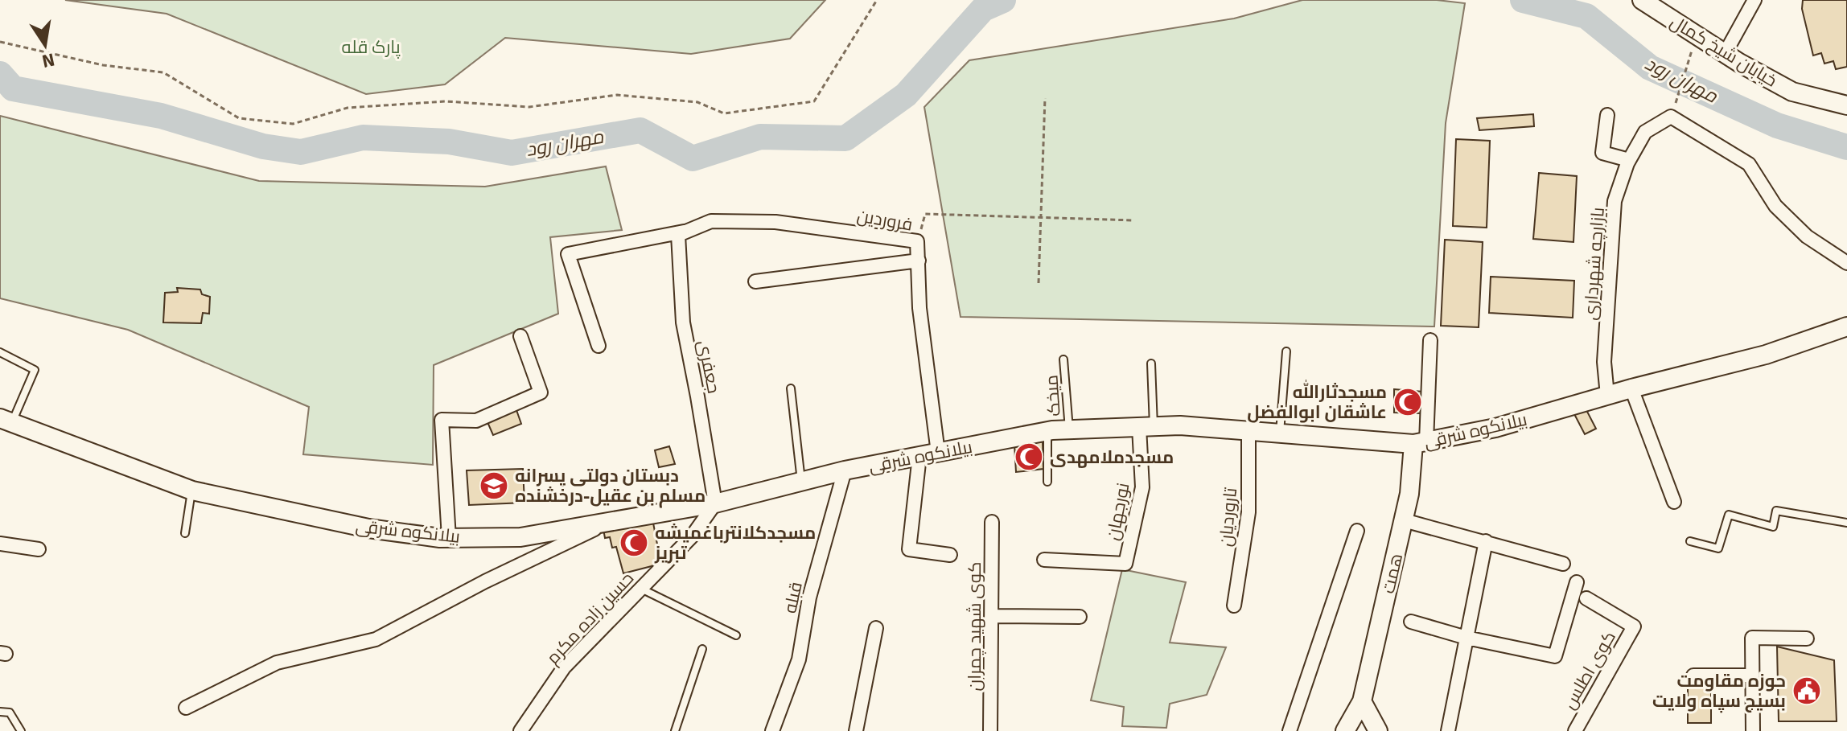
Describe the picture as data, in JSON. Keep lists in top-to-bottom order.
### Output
{
  "streets": {
    "main road": ["خیابان شیخ کمال", "بیلانکوه شرقی", "همت"],
    "street": [
      "فروردین",
      "بازارچه شهرداری",
      "جعفری",
      "نورجهان",
      "تاروردیان",
      "قبله",
      "حسین زاده مکرم",
      "کوی شهید چمران",
      "کوی اطلس"
    ],
    "lane": ["میخک"]
  },
  "crossings": [
    ["فروردین", "جعفری"],
    ["فروردین", "بیلانکوه شرقی"],
    ["بازارچه شهرداری", "بیلانکوه شرقی"],
    ["جعفری", "بیلانکوه شرقی"],
    ["جعفری", "حسین زاده مکرم"],
    ["میخک", "بیلانکوه شرقی"],
    ["بیلانکوه شرقی", "نورجهان"],
    ["بیلانکوه شرقی", "تاروردیان"],
    ["بیلانکوه شرقی", "همت"],
    ["بیلانکوه شرقی", "قبله"],
    ["بیلانکوه شرقی", "حسین زاده مکرم"]
  ],
  "water": ["مهران رود"],
  "parks": ["پارک قله"],
  "places": {
    "mosque": ["مسجدثارالله عاشقان ابوالفضل", "مسجدملامهدی", "مسجدکلانترباغمیشه تبریز"],
    "school or university": ["دبستان دولتی پسرانه مسلم بن عقیل-درخشنده"],
    "public building": ["حوزه مقاومت بسیج سپاه ولایت"]
  },
  "north": "bottom"
}
